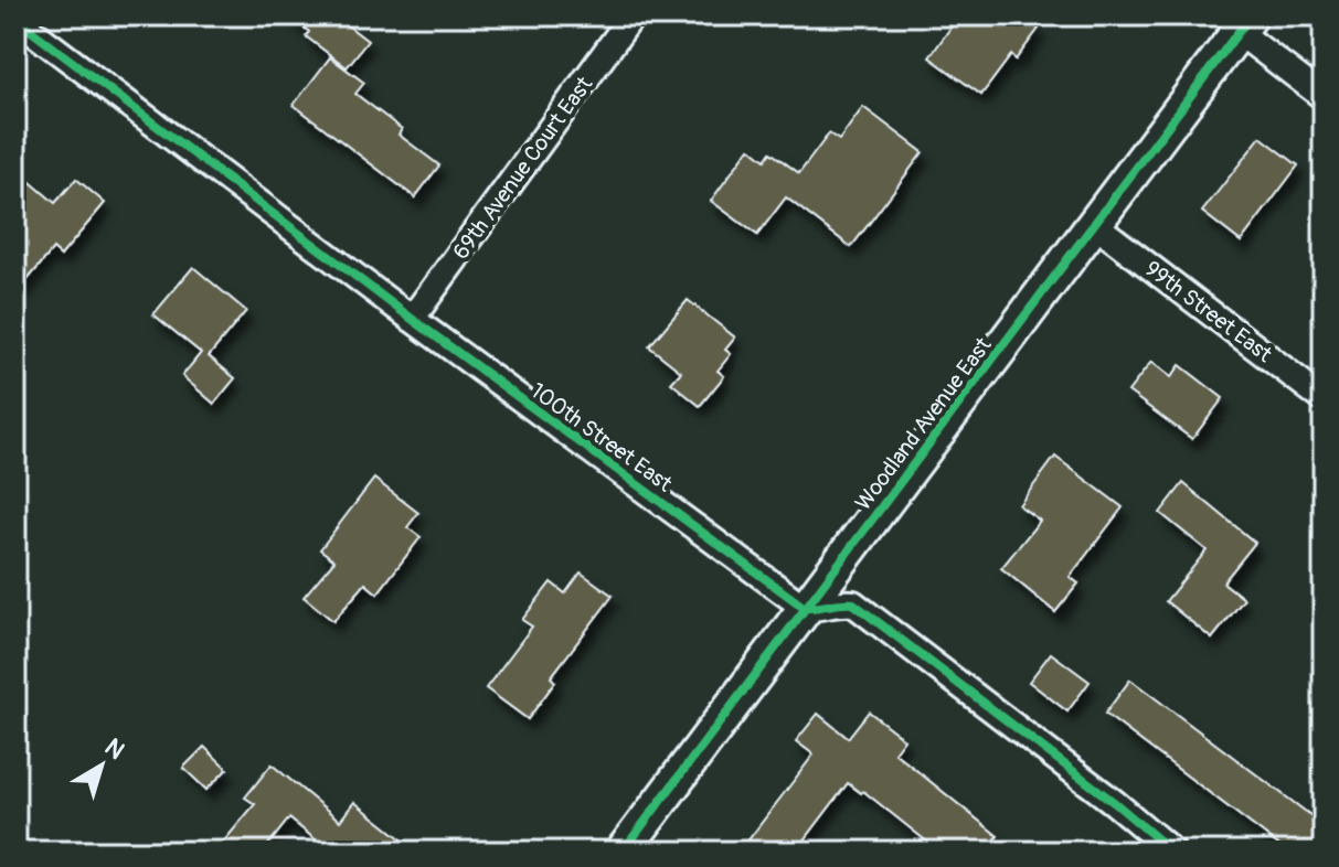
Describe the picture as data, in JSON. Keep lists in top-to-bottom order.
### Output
{
  "streets": {
    "street": [
      "69th Avenue Court East",
      "99th Street East",
      "Woodland Avenue East",
      "100th Street East"
    ]
  },
  "crossings": [
    ["69th Avenue Court East", "100th Street East"],
    ["99th Street East", "Woodland Avenue East"],
    ["Woodland Avenue East", "100th Street East"]
  ],
  "north": "top right"
}
